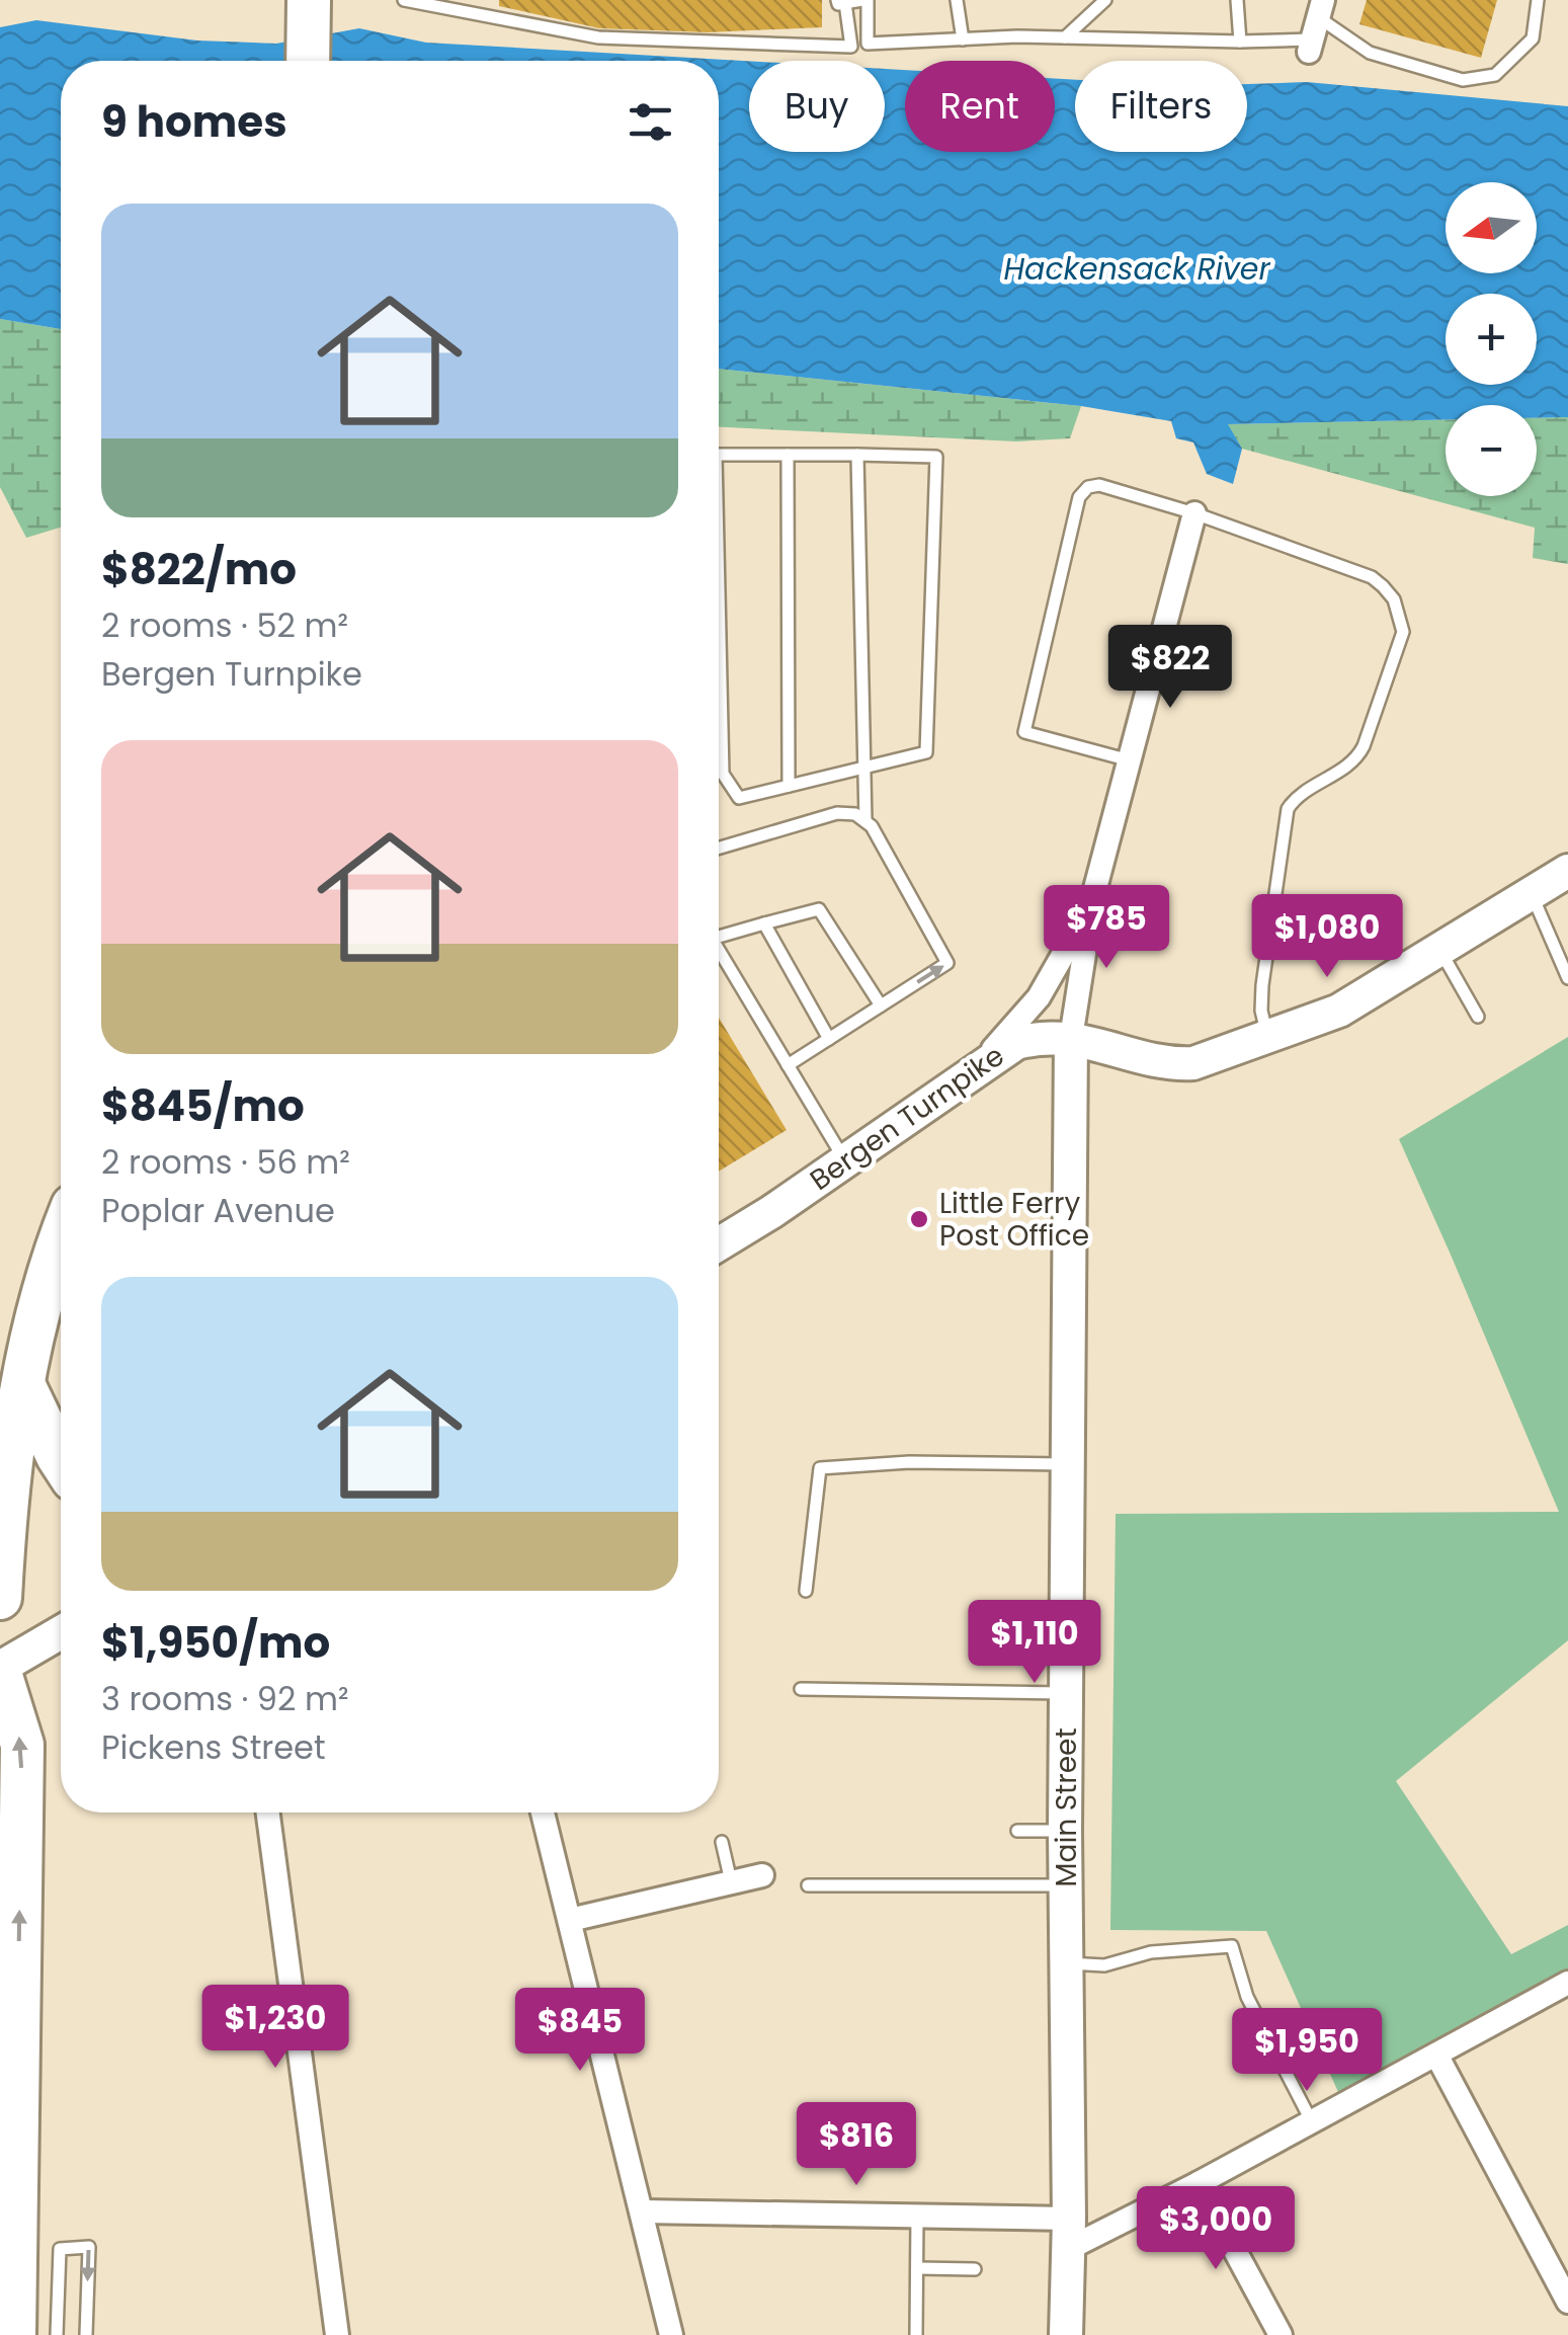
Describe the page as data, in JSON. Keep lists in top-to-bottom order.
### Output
{
  "streets": {
    "street": ["Bergen Turnpike", "Main Street"]
  },
  "crossings": [
    ["Bergen Turnpike", "Main Street"]
  ],
  "water": ["Hackensack River"],
  "places": ["Little Ferry Post Office"],
  "north": "left",
  "page": {
    "chip": ["Buy", "Rent", "Filters"],
    "heading": "9 homes",
    "map_buttons": ["+", "−"],
    "list": [
      {
        "name": "$822/mo",
        "note": "2 rooms · 52 m² · Bergen Turnpike"
      },
      {
        "name": "$845/mo",
        "note": "2 rooms · 56 m² · Poplar Avenue"
      },
      {
        "name": "$1,950/mo",
        "note": "3 rooms · 92 m² · Pickens Street"
      }
    ],
    "price": [
      "$822",
      "$785",
      "$1,080",
      "$1,110",
      "$1,230",
      "$845",
      "$1,950",
      "$816",
      "$3,000"
    ]
  }
}
